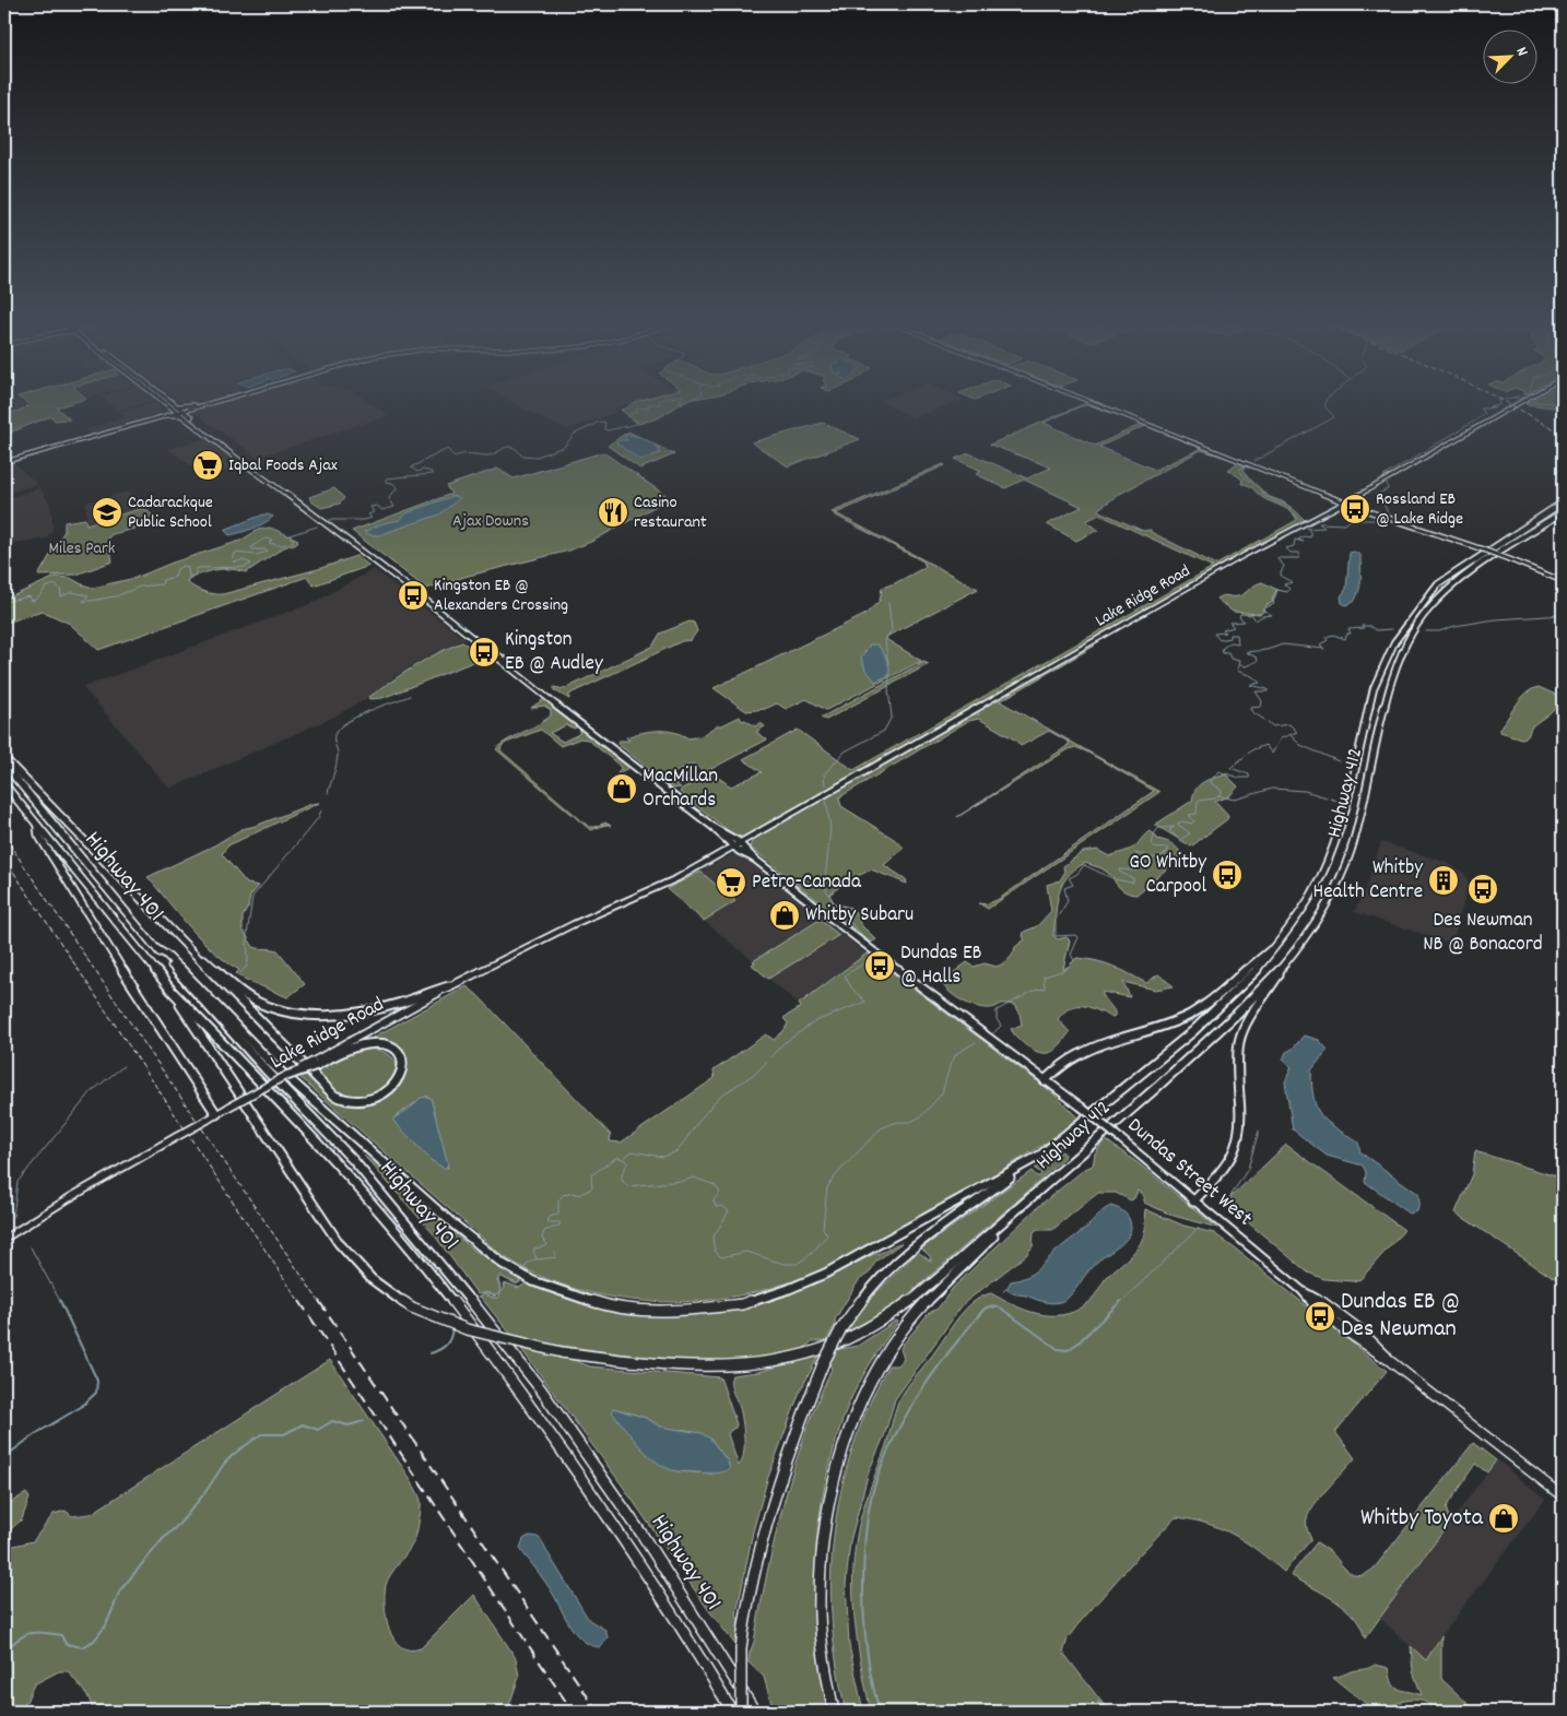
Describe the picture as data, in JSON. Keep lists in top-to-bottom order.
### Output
{
  "streets": {
    "highway": ["Highway 412", "Highway 401"],
    "main road": ["Lake Ridge Road", "Dundas Street West"]
  },
  "crossings": [
    ["Lake Ridge Road", "Dundas Street West"]
  ],
  "parks": ["Ajax Downs", "Miles Park"],
  "places": {
    "supermarket": ["Iqbal Foods Ajax", "Petro-Canada"],
    "bus stop": [
      "Rossland EB @ Lake Ridge",
      "Kingston EB @ Alexanders Crossing",
      "Kingston EB @ Audley",
      "GO Whitby Carpool",
      "Des Newman NB @ Bonacord",
      "Dundas EB @ Halls",
      "Dundas EB @ Des Newman"
    ],
    "school or university": ["Cadarackque Public School"],
    "restaurant": ["Casino restaurant"],
    "shop": ["MacMillan Orchards", "Whitby Subaru", "Whitby Toyota"],
    "building": ["Whitby Health Centre"]
  },
  "north": "top right"
}
